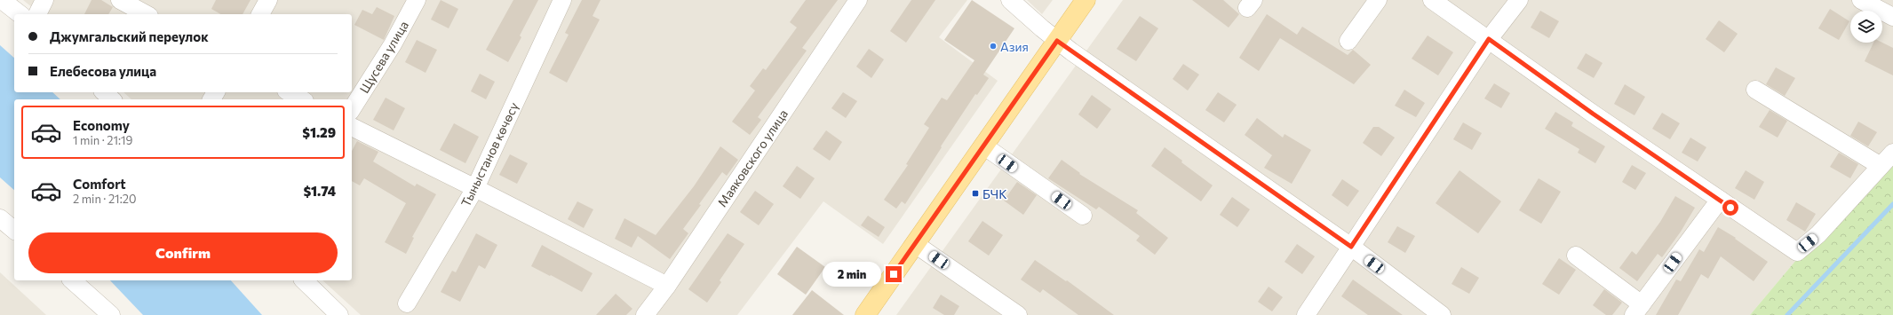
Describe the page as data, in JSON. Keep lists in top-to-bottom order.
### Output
{
  "streets": {
    "street": ["Щусева улица", "Тыныстанов көчөсү", "Маяковского улица"]
  },
  "places": {
    "other": ["Азия"],
    "transit": ["БЧК"]
  },
  "page": {
    "banner": ["Джумгальский переулок", "Елебесова улица"],
    "list": [
      {
        "name": "Economy",
        "note": "1 min · 21:19",
        "value": "$1.29"
      },
      {
        "name": "Comfort",
        "note": "2 min · 21:20",
        "value": "$1.74"
      }
    ],
    "buttons": "Confirm",
    "bubble": "2 min"
  }
}
